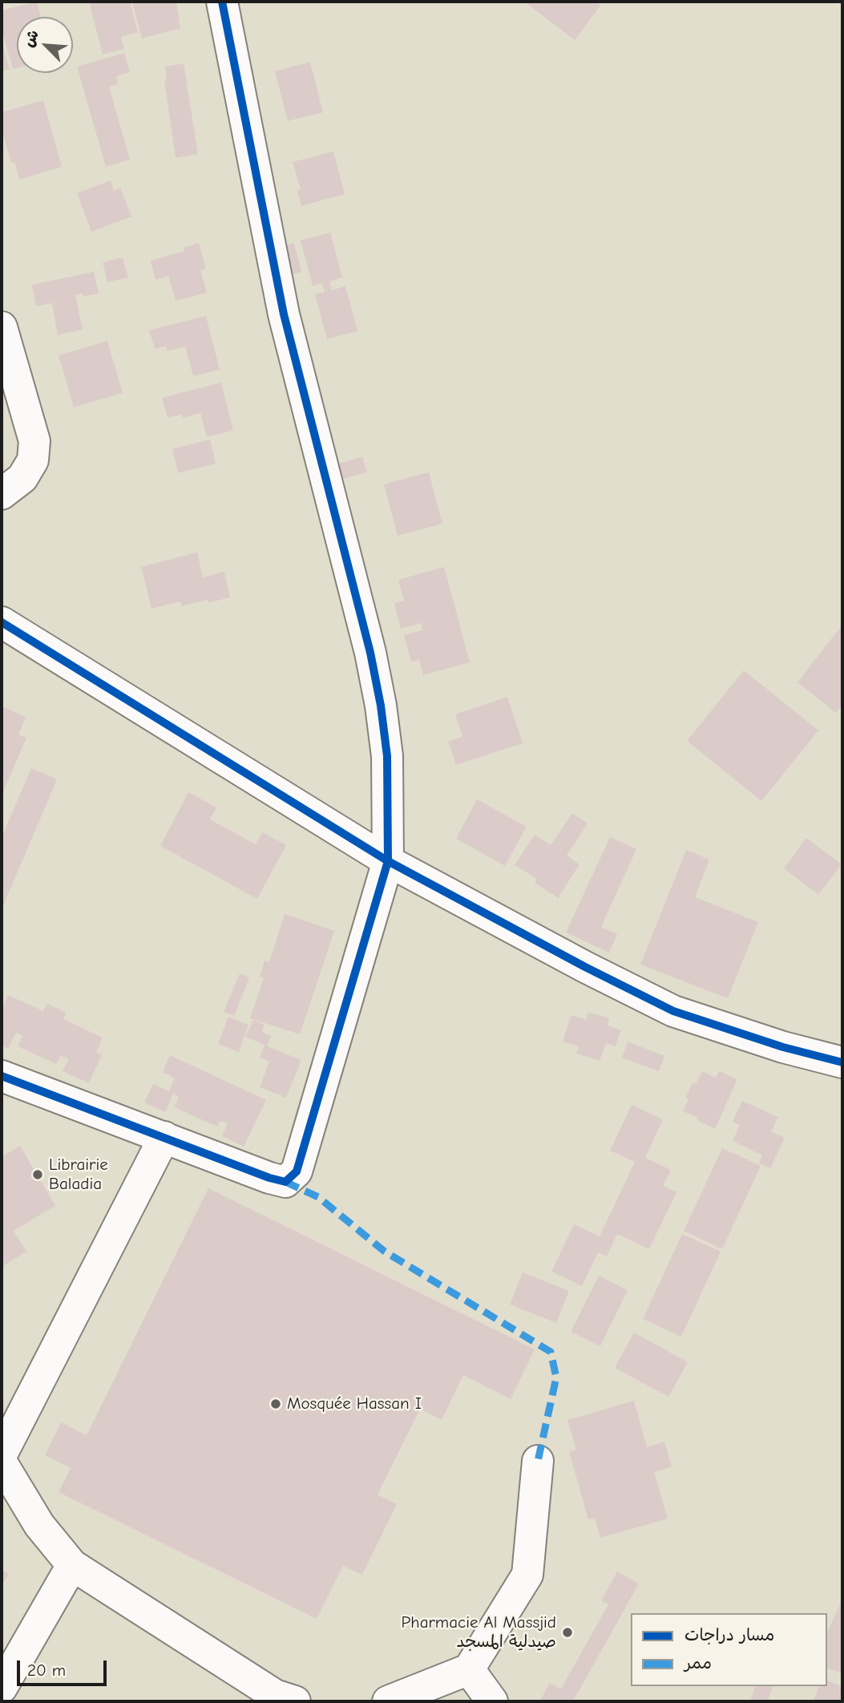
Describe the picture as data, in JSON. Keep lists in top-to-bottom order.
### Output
{
  "places": ["Librairie Baladia", "Mosquée Hassan I", "Pharmacie Al Massjid صيدلية المسجد"],
  "legend": ["مسار دراجات", "ممر"],
  "scale_bar": "20 m",
  "north": "top left"
}
